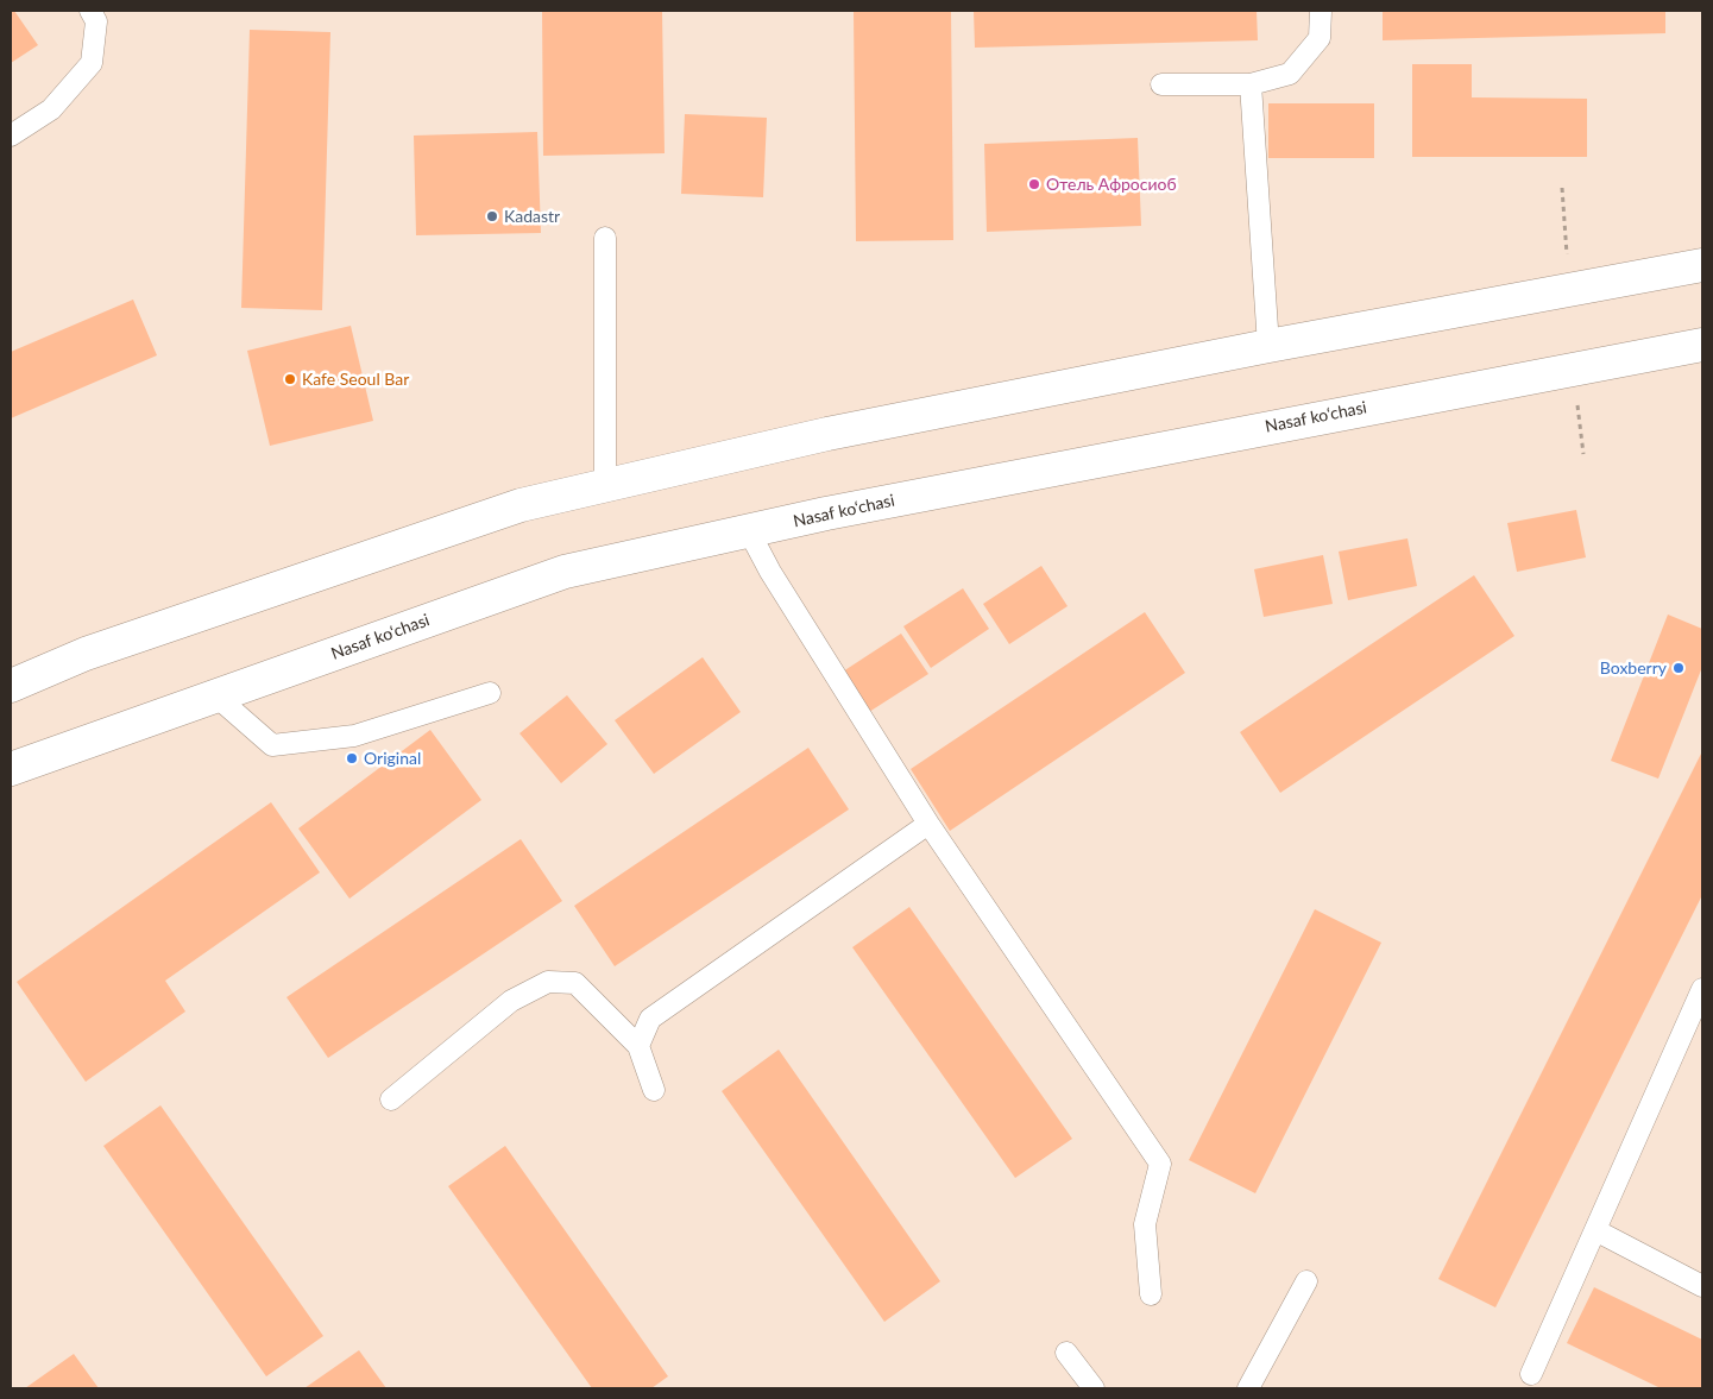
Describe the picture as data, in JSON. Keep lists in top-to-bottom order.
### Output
{
  "streets": {
    "main road": ["Nasaf ko‘chasi"]
  },
  "places": [
    "Отель Афросиоб",
    "Kadastr",
    "Kafe Seoul Bar",
    "Boxberry",
    "Original"
  ]
}
